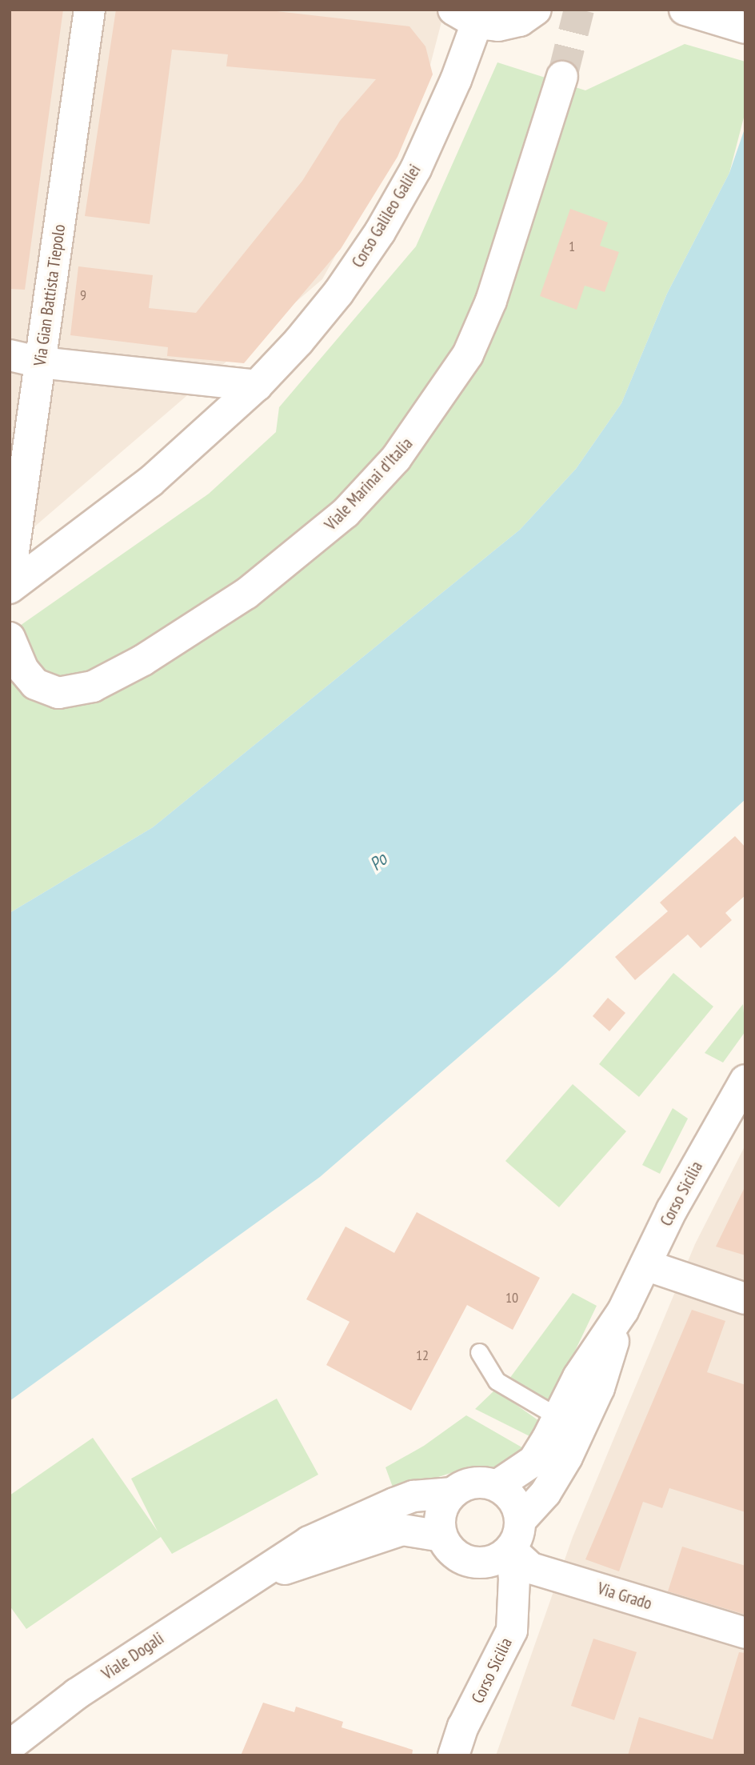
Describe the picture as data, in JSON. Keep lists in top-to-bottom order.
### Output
{
  "streets": {
    "street": [
      "Corso Galileo Galilei",
      "Via Gian Battista Tiepolo",
      "Viale Marinai d'Italia",
      "Corso Sicilia",
      "Via Grado",
      "Viale Dogali"
    ]
  },
  "crossings": [
    ["Corso Sicilia", "Via Grado"],
    ["Corso Sicilia", "Viale Dogali"],
    ["Via Grado", "Viale Dogali"]
  ],
  "water": ["Po"],
  "house_numbers": [
    "1",
    "9",
    "10",
    "12"
  ]
}
